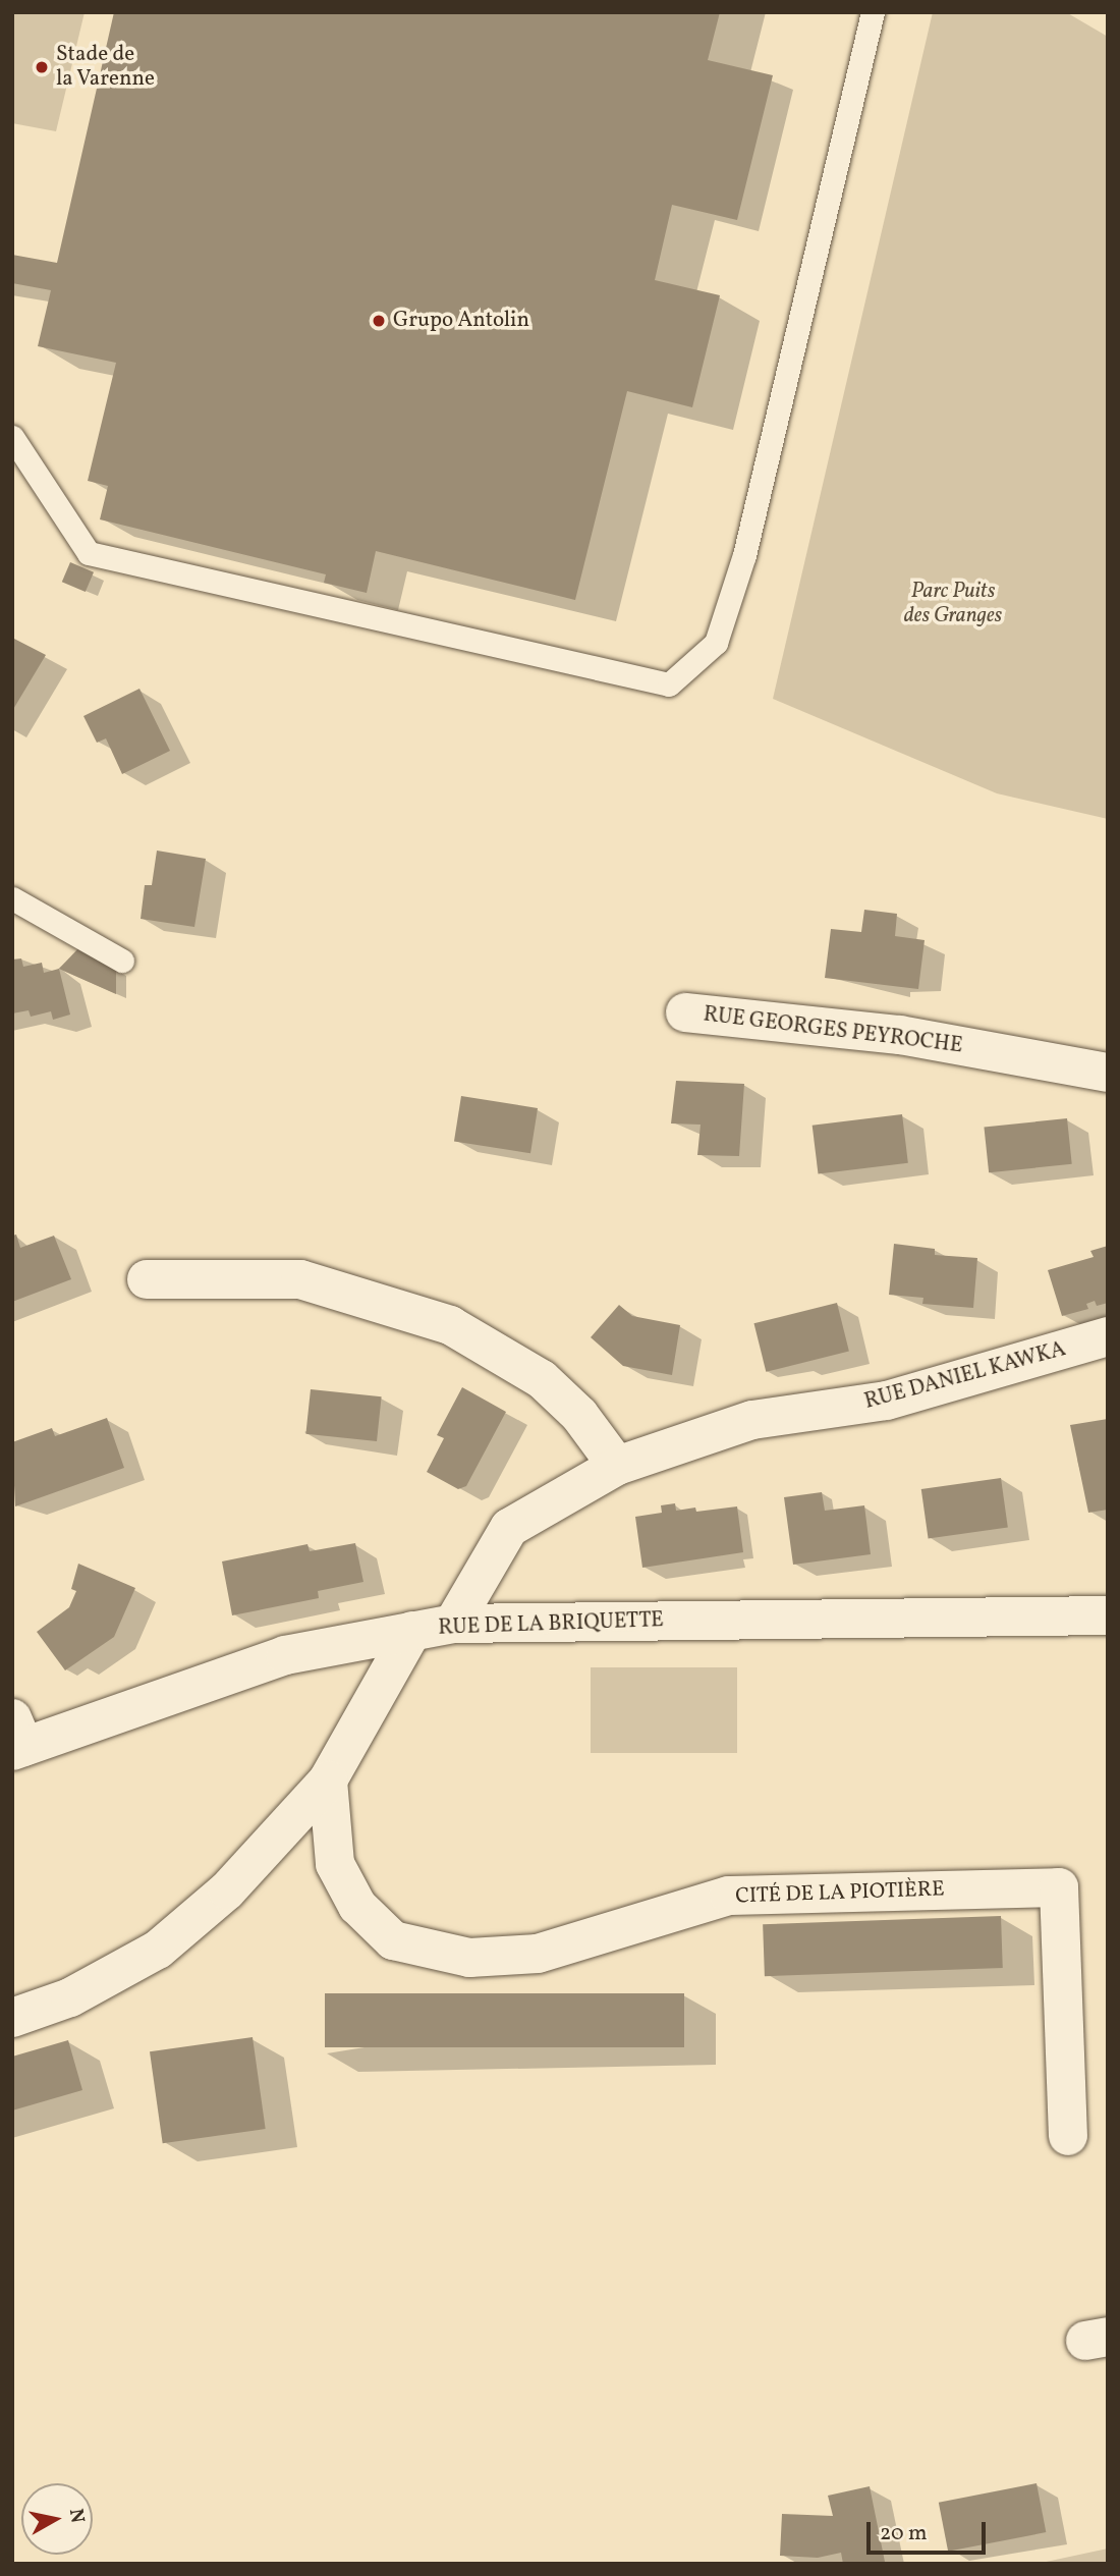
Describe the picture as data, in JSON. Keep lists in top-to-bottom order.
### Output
{
  "streets": {
    "street": [
      "RUE GEORGES PEYROCHE",
      "RUE DANIEL KAWKA",
      "RUE DE LA BRIQUETTE",
      "CITÉ DE LA PIOTIÈRE"
    ]
  },
  "crossings": [
    ["RUE DANIEL KAWKA", "RUE DE LA BRIQUETTE"]
  ],
  "parks": ["Parc Puits des Granges"],
  "places": ["Stade de la Varenne", "Grupo Antolin"],
  "scale_bar": "20 m",
  "north": "right"
}
